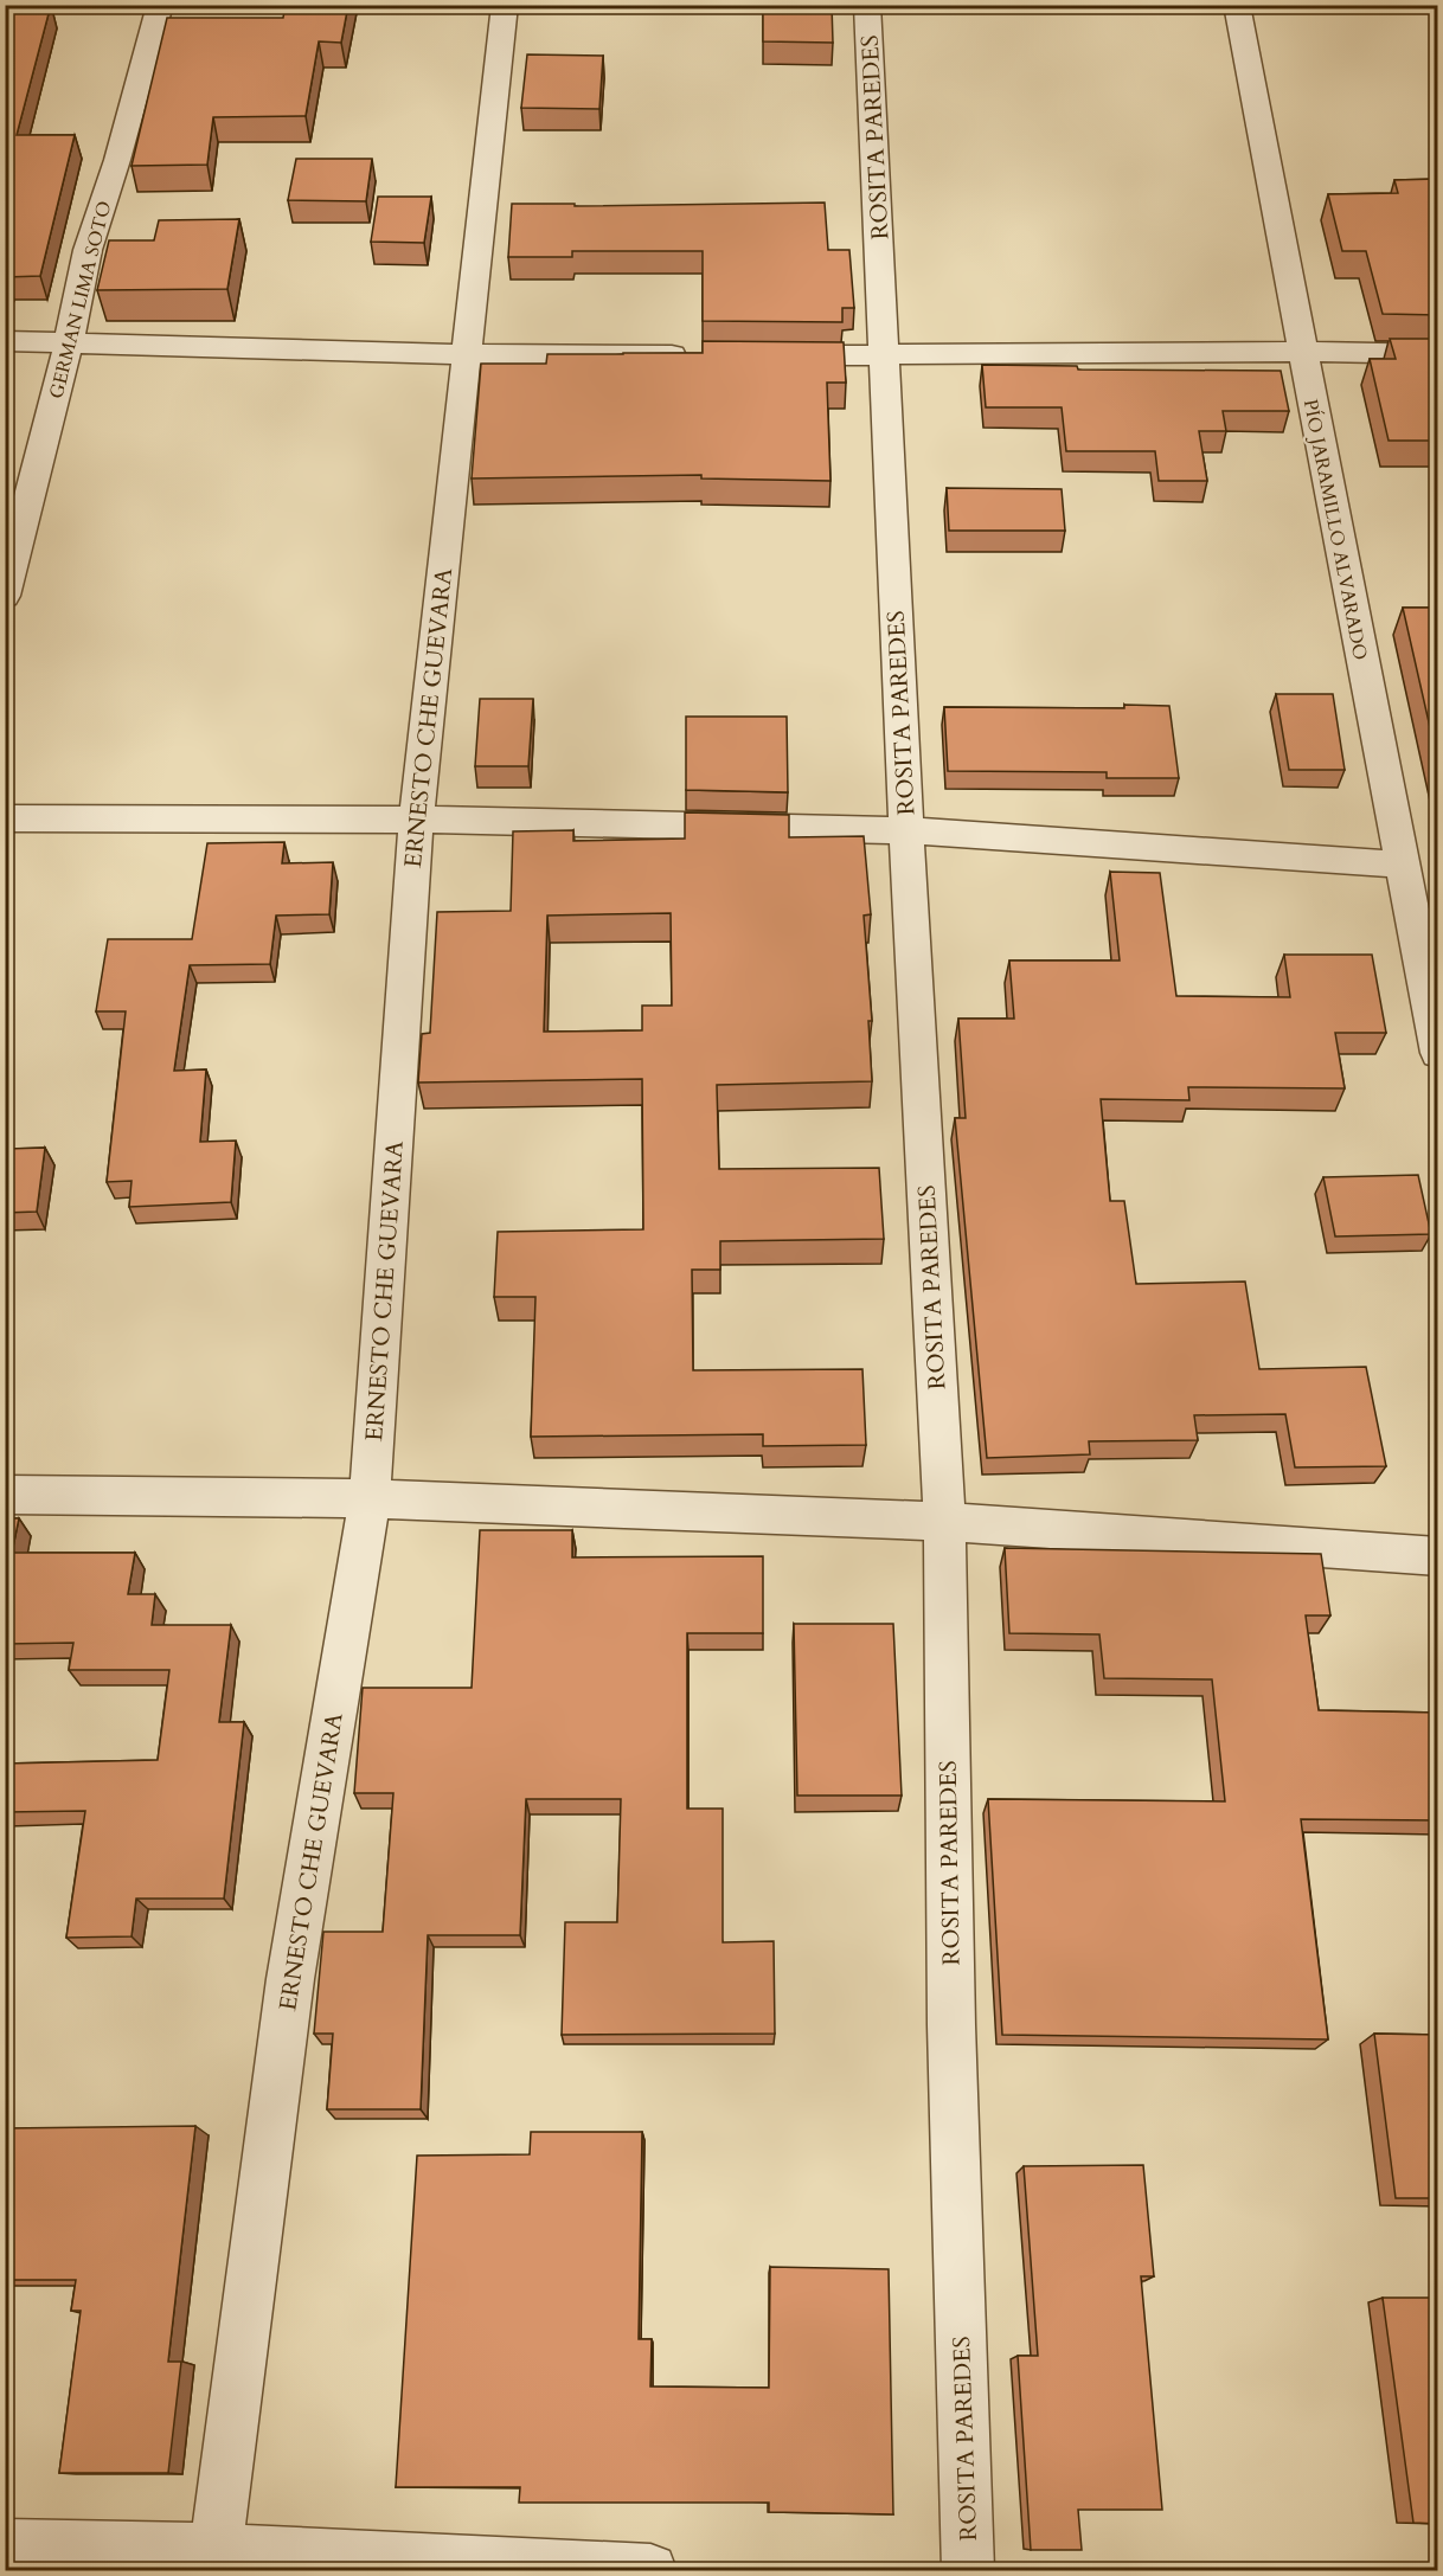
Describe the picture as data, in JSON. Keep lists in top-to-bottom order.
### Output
{
  "streets": {
    "street": [
      "ROSITA PAREDES",
      "GERMAN LIMA SOTO",
      "PÍO JARAMILLO ALVARADO",
      "ERNESTO CHE GUEVARA"
    ]
  }
}
